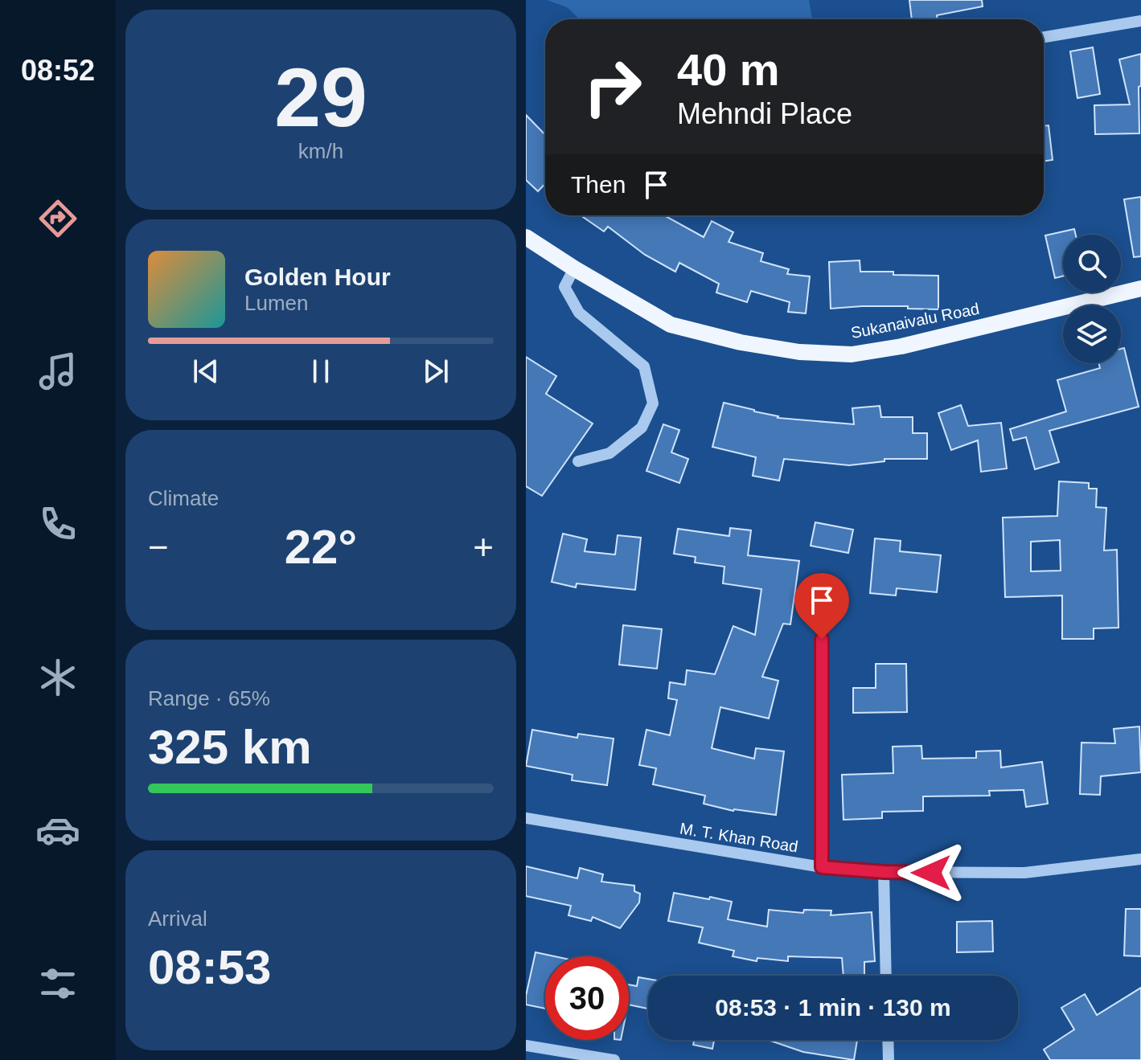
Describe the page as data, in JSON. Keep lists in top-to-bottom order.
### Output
{
  "streets": {
    "main road": ["Sukanaivalu Road"],
    "street": ["M. T. Khan Road"]
  },
  "page": {
    "tabs": "08:52",
    "tile": [
      ["29", "km/h"],
      "Climate",
      ["Range · 65%", "325 km"],
      ["Arrival", "08:53"]
    ],
    "turn": ["40 m", "Mehndi Place"],
    "then": "Then",
    "song": ["Golden Hour", "Lumen"],
    "heat": ["−", "22°", "+"],
    "limit": "30",
    "trip": "08:53 · 1 min · 130 m"
  }
}
